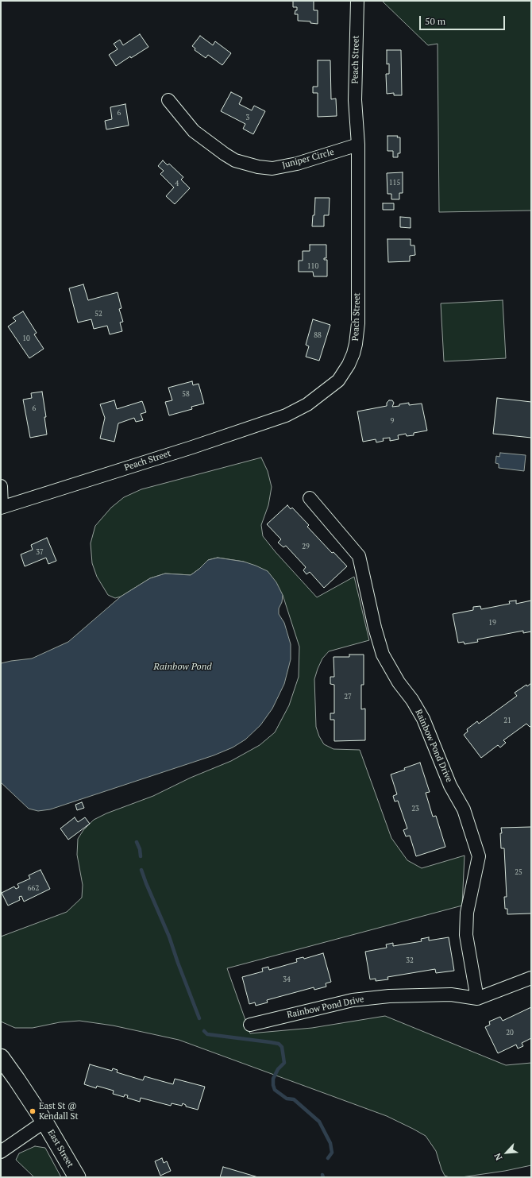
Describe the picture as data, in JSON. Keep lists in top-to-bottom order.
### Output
{
  "streets": {
    "main road": ["East Street"],
    "street": ["Peach Street", "Juniper Circle", "Rainbow Pond Drive"]
  },
  "crossings": [
    ["Peach Street", "Juniper Circle"]
  ],
  "water": ["Rainbow Pond"],
  "places": ["East St @ Kendall St"],
  "house_numbers": [
    "6",
    "3",
    "115",
    "4",
    "110",
    "52",
    "88",
    "10",
    "58",
    "6",
    "9",
    "29",
    "37",
    "19",
    "27",
    "21",
    "23",
    "25",
    "662",
    "32",
    "34",
    "20"
  ],
  "scale_bar": "50 m",
  "north": "bottom left"
}
